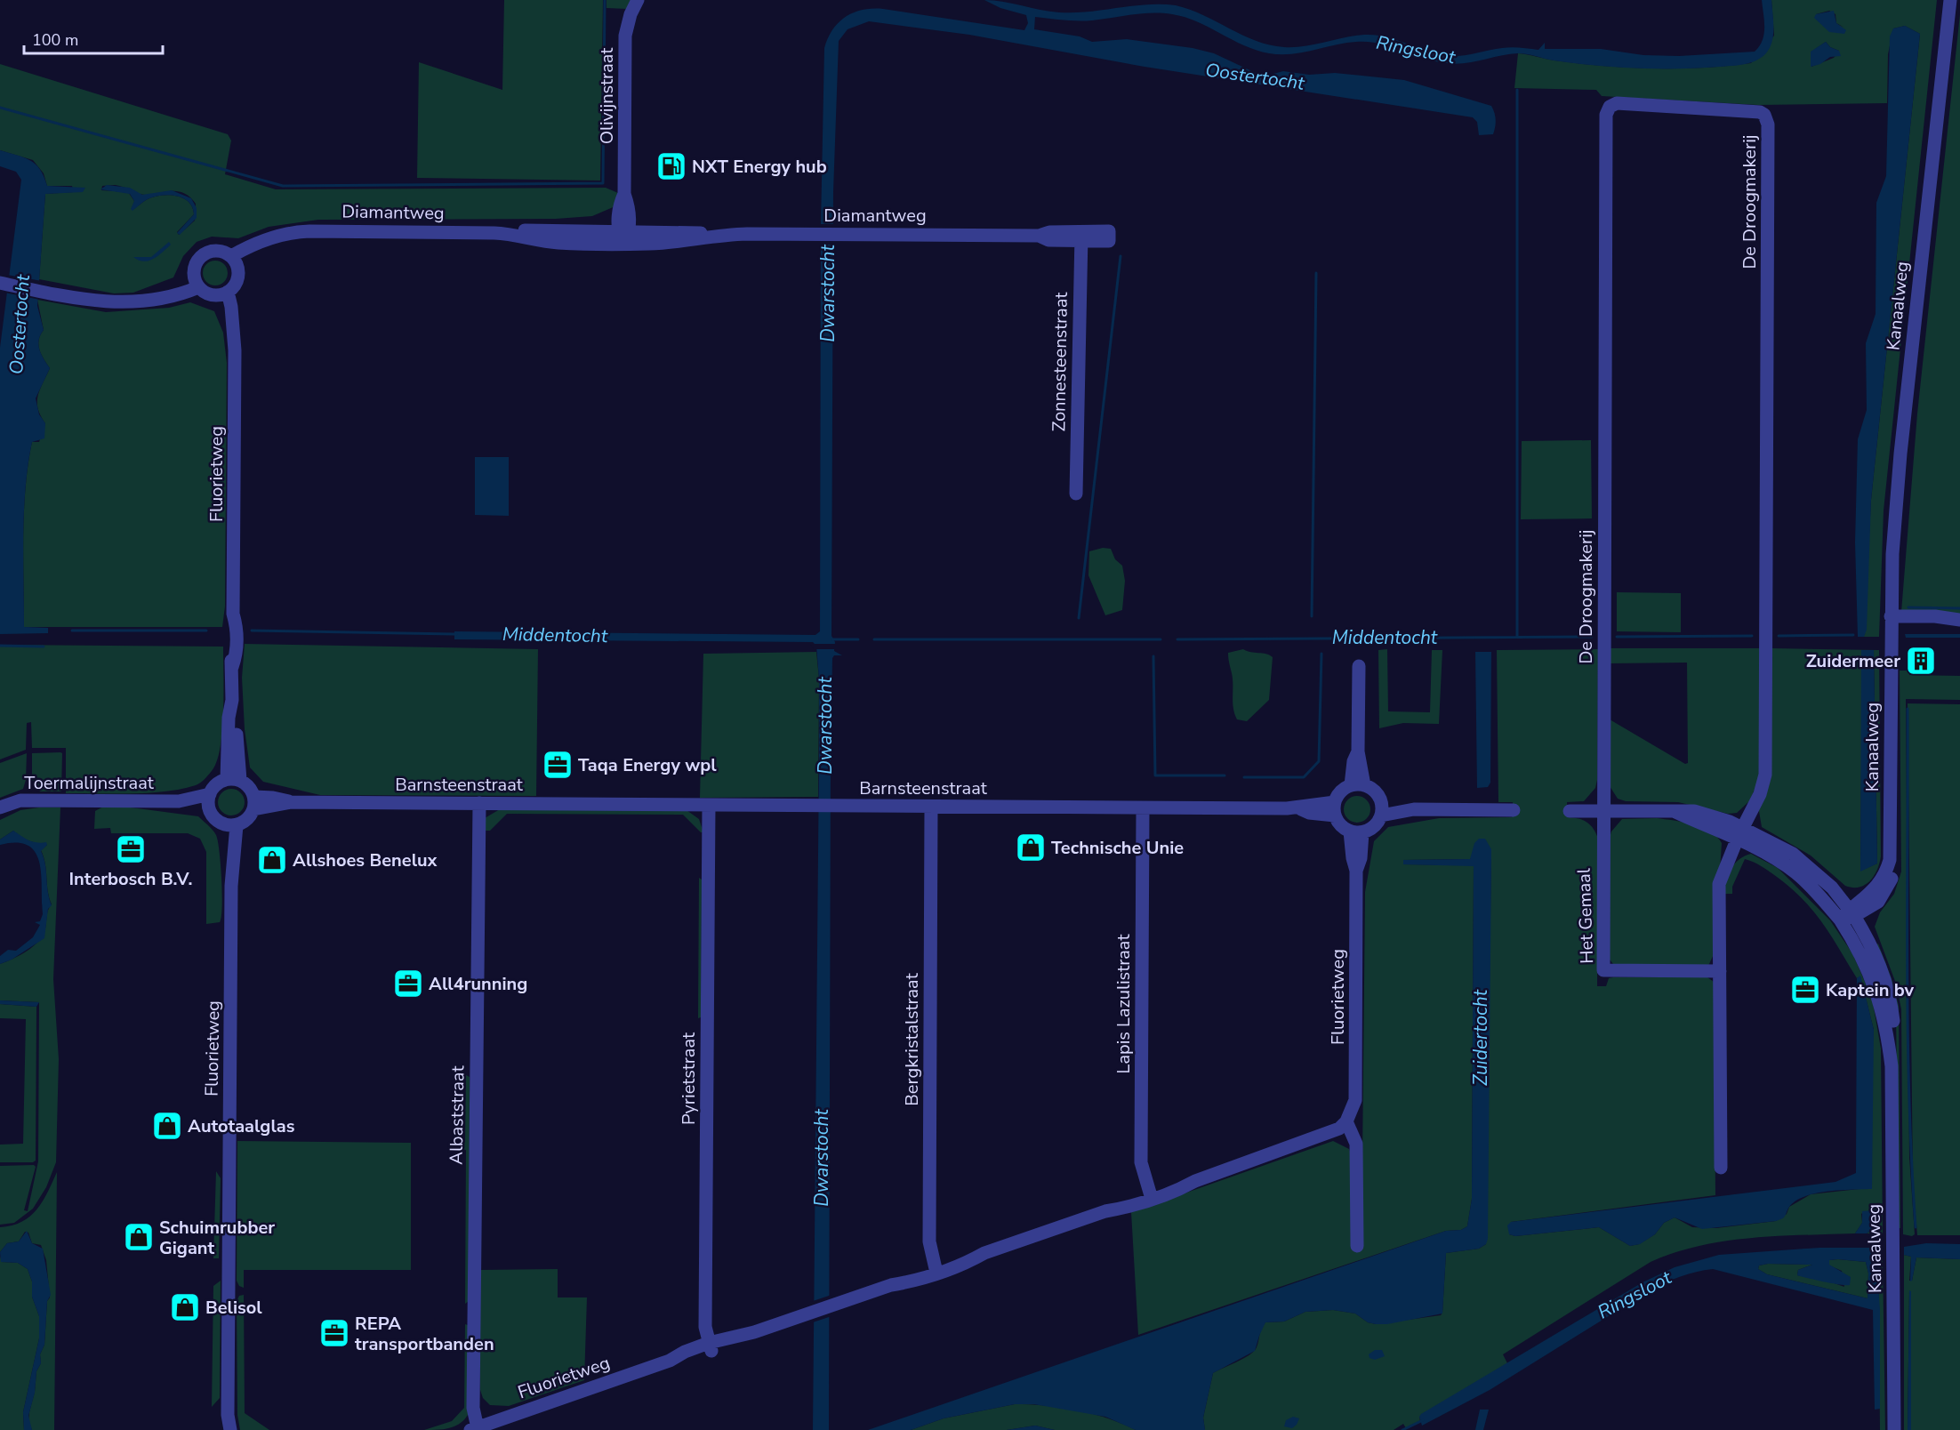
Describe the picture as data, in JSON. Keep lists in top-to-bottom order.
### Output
{
  "streets": {
    "street": [
      "Olivijnstraat",
      "De Droogmakerij",
      "Diamantweg",
      "Kanaalweg",
      "Zonnesteenstraat",
      "Fluorietweg",
      "Toermalijnstraat",
      "Barnsteenstraat",
      "Het Gemaal",
      "Lapis Lazulistraat",
      "Bergkristalstraat",
      "Pyrietstraat",
      "Albaststraat"
    ]
  },
  "crossings": [
    ["Olivijnstraat", "Diamantweg"],
    ["De Droogmakerij", "Het Gemaal"],
    ["Diamantweg", "Zonnesteenstraat"],
    ["Diamantweg", "Fluorietweg"],
    ["Fluorietweg", "Toermalijnstraat"],
    ["Fluorietweg", "Barnsteenstraat"],
    ["Fluorietweg", "Lapis Lazulistraat"],
    ["Fluorietweg", "Bergkristalstraat"],
    ["Fluorietweg", "Pyrietstraat"],
    ["Fluorietweg", "Albaststraat"],
    ["Toermalijnstraat", "Barnsteenstraat"],
    ["Barnsteenstraat", "Lapis Lazulistraat"],
    ["Barnsteenstraat", "Bergkristalstraat"],
    ["Barnsteenstraat", "Pyrietstraat"],
    ["Barnsteenstraat", "Albaststraat"]
  ],
  "water": [
    "Ringsloot",
    "Oostertocht",
    "Dwarstocht",
    "Middentocht",
    "Zuidertocht"
  ],
  "places": {
    "fuel station": ["NXT Energy hub"],
    "building": ["Zuidermeer"],
    "office": [
      "Taqa Energy wpl",
      "Interbosch B.V.",
      "All4running",
      "Kaptein bv",
      "REPA transportbanden"
    ],
    "shop": [
      "Technische Unie",
      "Allshoes Benelux",
      "Autotaalglas",
      "Schuimrubber Gigant",
      "Belisol"
    ]
  },
  "scale_bar": "100 m"
}
